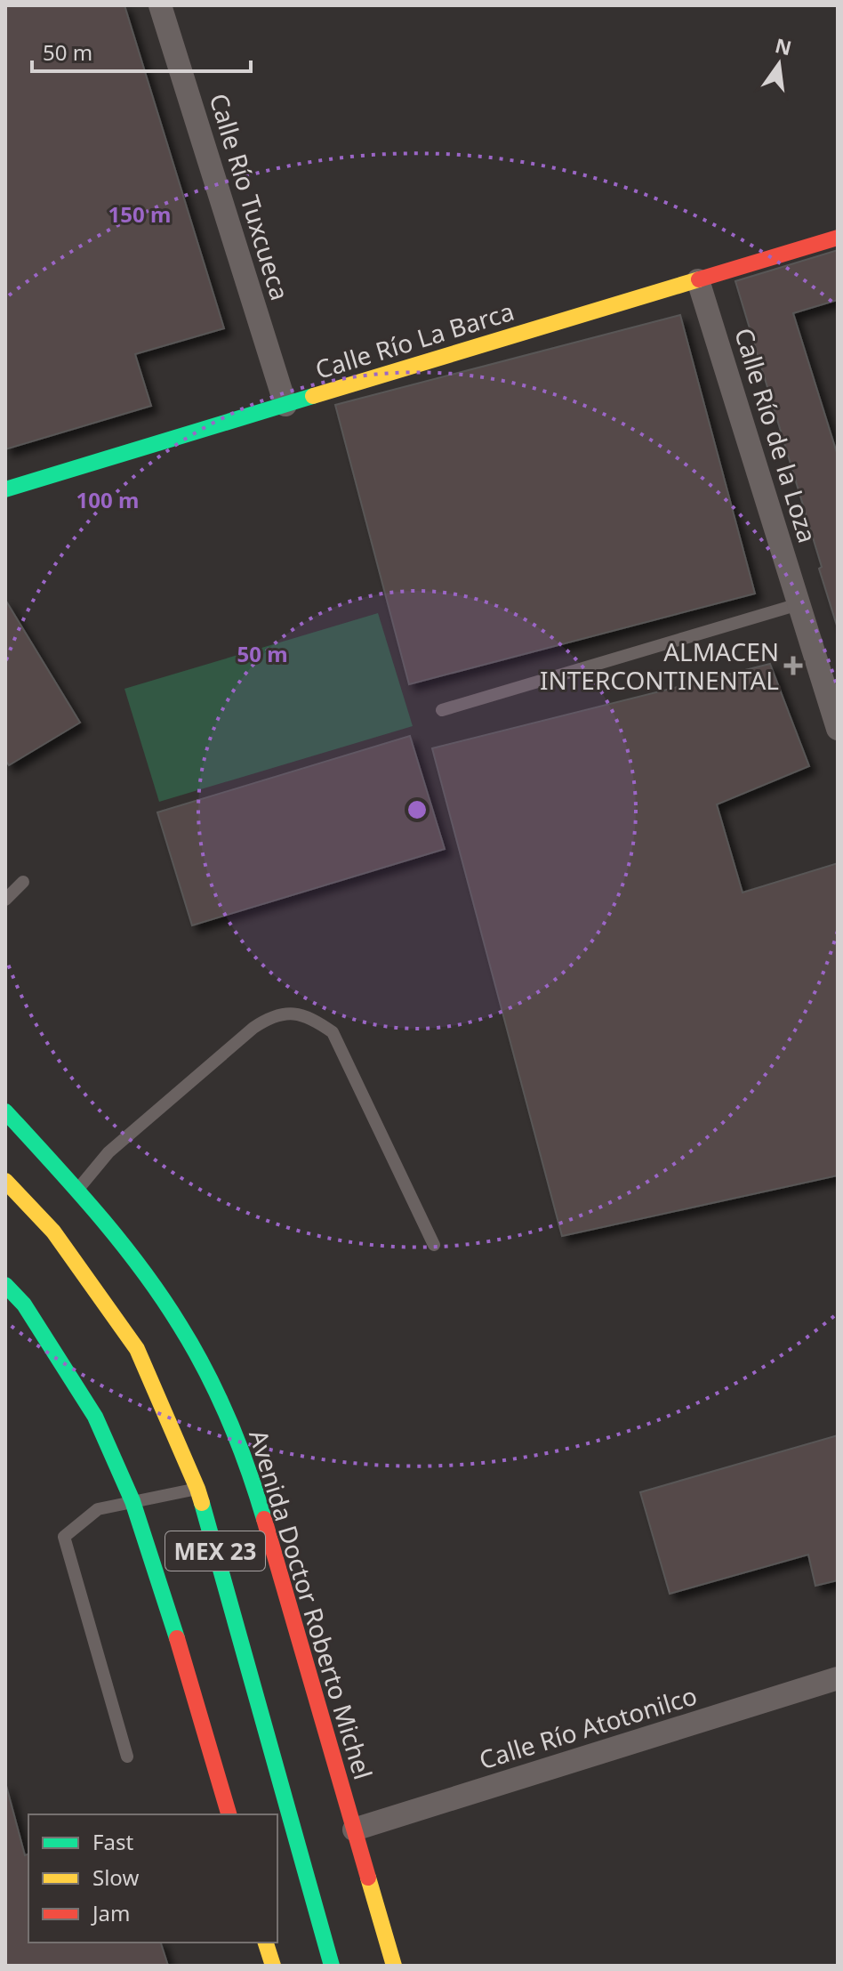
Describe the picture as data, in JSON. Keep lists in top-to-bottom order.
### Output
{
  "streets": {
    "main road": ["Calle Río La Barca", "MEX 23", "Avenida Doctor Roberto Michel"],
    "street": ["Calle Río Tuxcueca", "Calle Río de la Loza", "Calle Río Atotonilco"]
  },
  "crossings": [
    ["Calle Río Tuxcueca", "Calle Río La Barca"],
    ["Calle Río La Barca", "Calle Río de la Loza"],
    ["Avenida Doctor Roberto Michel", "Calle Río Atotonilco"]
  ],
  "places": {
    "health": ["ALMACEN INTERCONTINENTAL"]
  },
  "legend": ["Fast", "Slow", "Jam"],
  "scale_bar": "50 m",
  "north": "top",
  "rings": ["150 m", "100 m", "50 m"]
}
